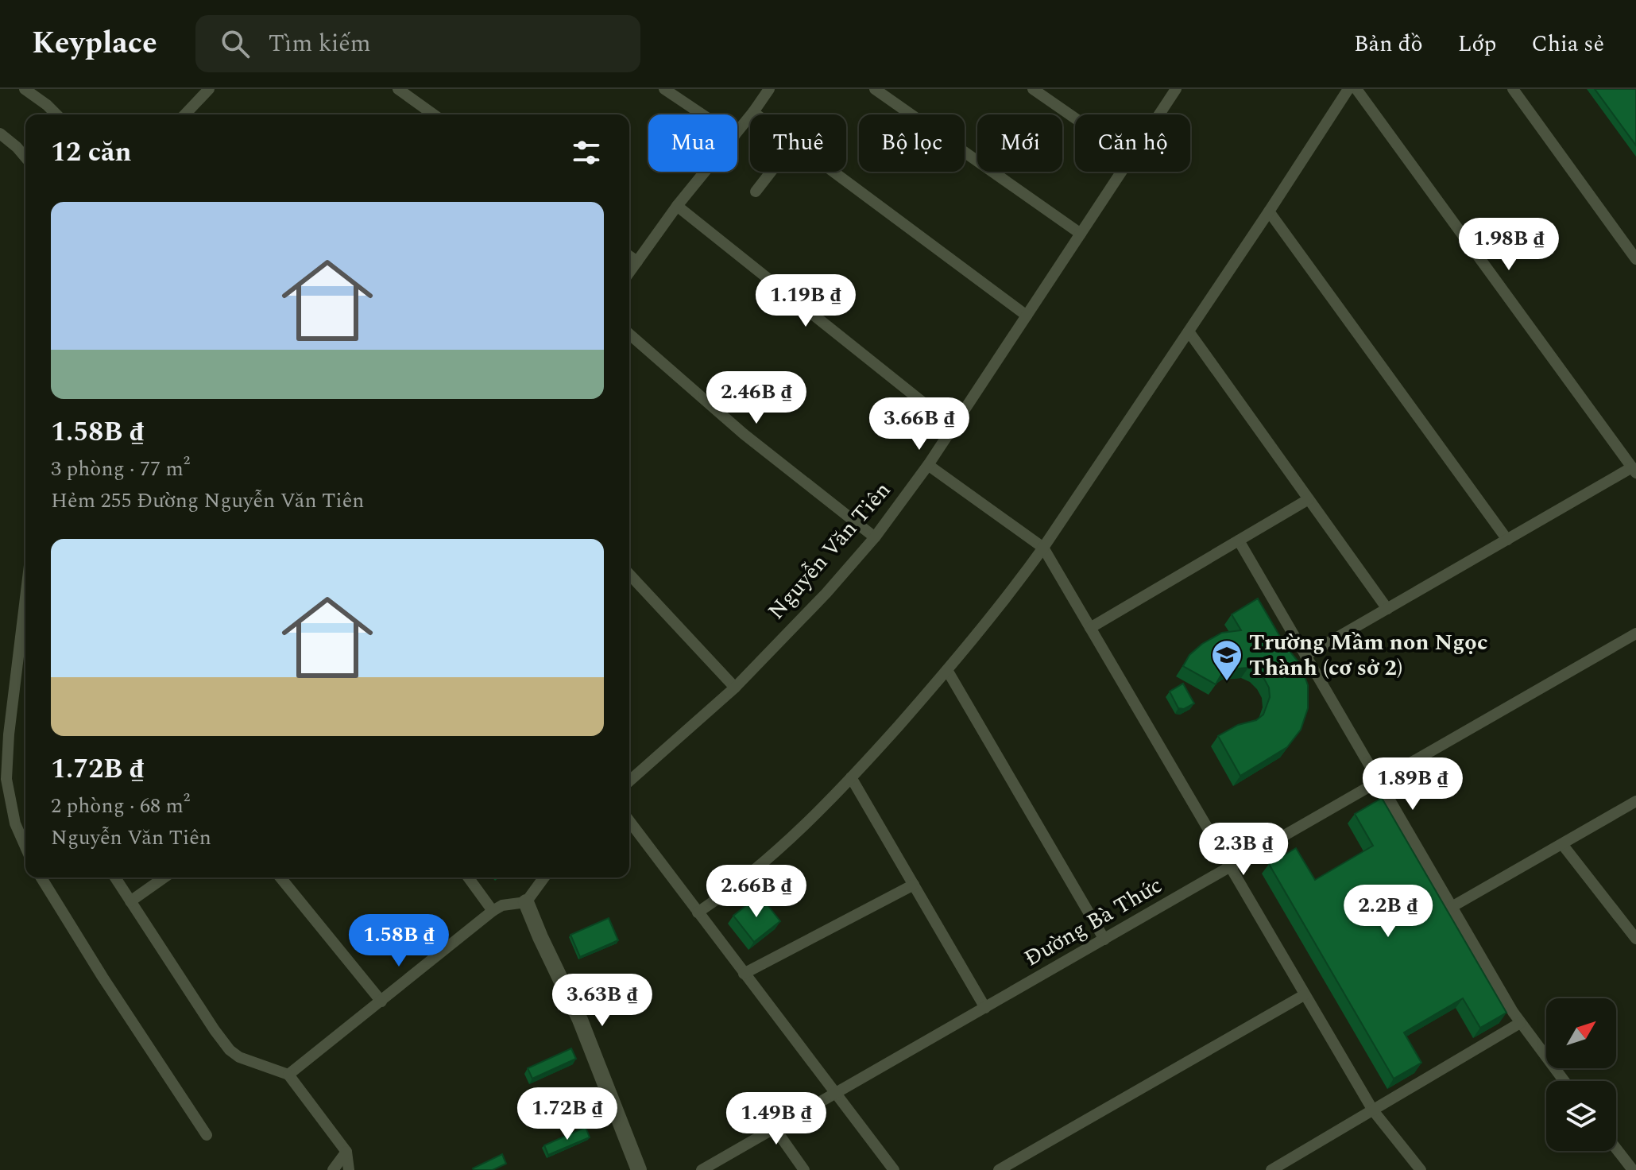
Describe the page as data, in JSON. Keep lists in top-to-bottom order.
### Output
{
  "streets": {
    "street": ["Nguyễn Văn Tiên", "Đường Bà Thức"]
  },
  "places": {
    "school or university": ["Trường Mầm non Ngọc Thành (cơ sở 2)"]
  },
  "north": "top right",
  "page": {
    "header": "Keyplace",
    "search": "Tìm kiếm",
    "nav": ["Bản đồ", "Lớp", "Chia sẻ"],
    "chip": [
      "Mua",
      "Thuê",
      "Bộ lọc",
      "Mới",
      "Căn hộ"
    ],
    "heading": "12 căn",
    "list": [
      {
        "name": "1.58B ₫",
        "note": "3 phòng · 77 m² · Hẻm 255 Đường Nguyễn Văn Tiên"
      },
      {
        "name": "1.72B ₫",
        "note": "2 phòng · 68 m² · Nguyễn Văn Tiên"
      }
    ],
    "price": [
      "1.98B ₫",
      "1.19B ₫",
      "2.46B ₫",
      "3.66B ₫",
      "1.89B ₫",
      "2.3B ₫",
      "2.66B ₫",
      "2.2B ₫",
      "1.58B ₫",
      "3.63B ₫",
      "1.72B ₫",
      "1.49B ₫"
    ]
  }
}
